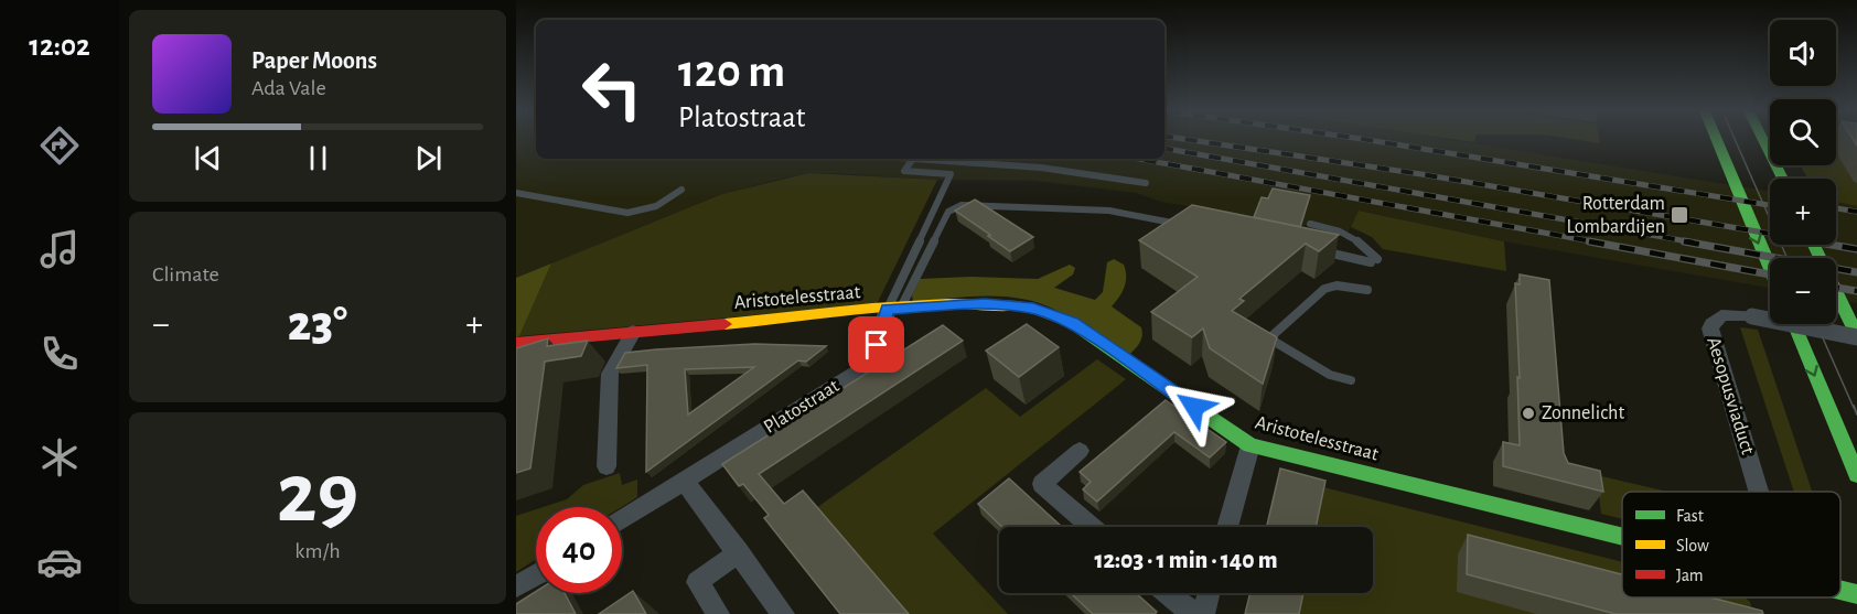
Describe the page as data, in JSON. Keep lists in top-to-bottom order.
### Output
{
  "streets": {
    "street": ["Aristotelesstraat", "Aesopusviaduct", "Platostraat"]
  },
  "crossings": [
    ["Aristotelesstraat", "Platostraat"]
  ],
  "places": {
    "transit": ["Rotterdam Lombardijen"],
    "other": ["Zonnelicht"]
  },
  "legend": ["Fast", "Slow", "Jam"],
  "page": {
    "tabs": "12:02",
    "map_buttons": ["+", "−"],
    "turn": ["120 m", "Platostraat"],
    "song": ["Paper Moons", "Ada Vale"],
    "tile": [
      "Climate",
      ["29", "km/h"]
    ],
    "heat": ["−", "23°", "+"],
    "limit": "40",
    "trip": "12:03 · 1 min · 140 m"
  }
}
